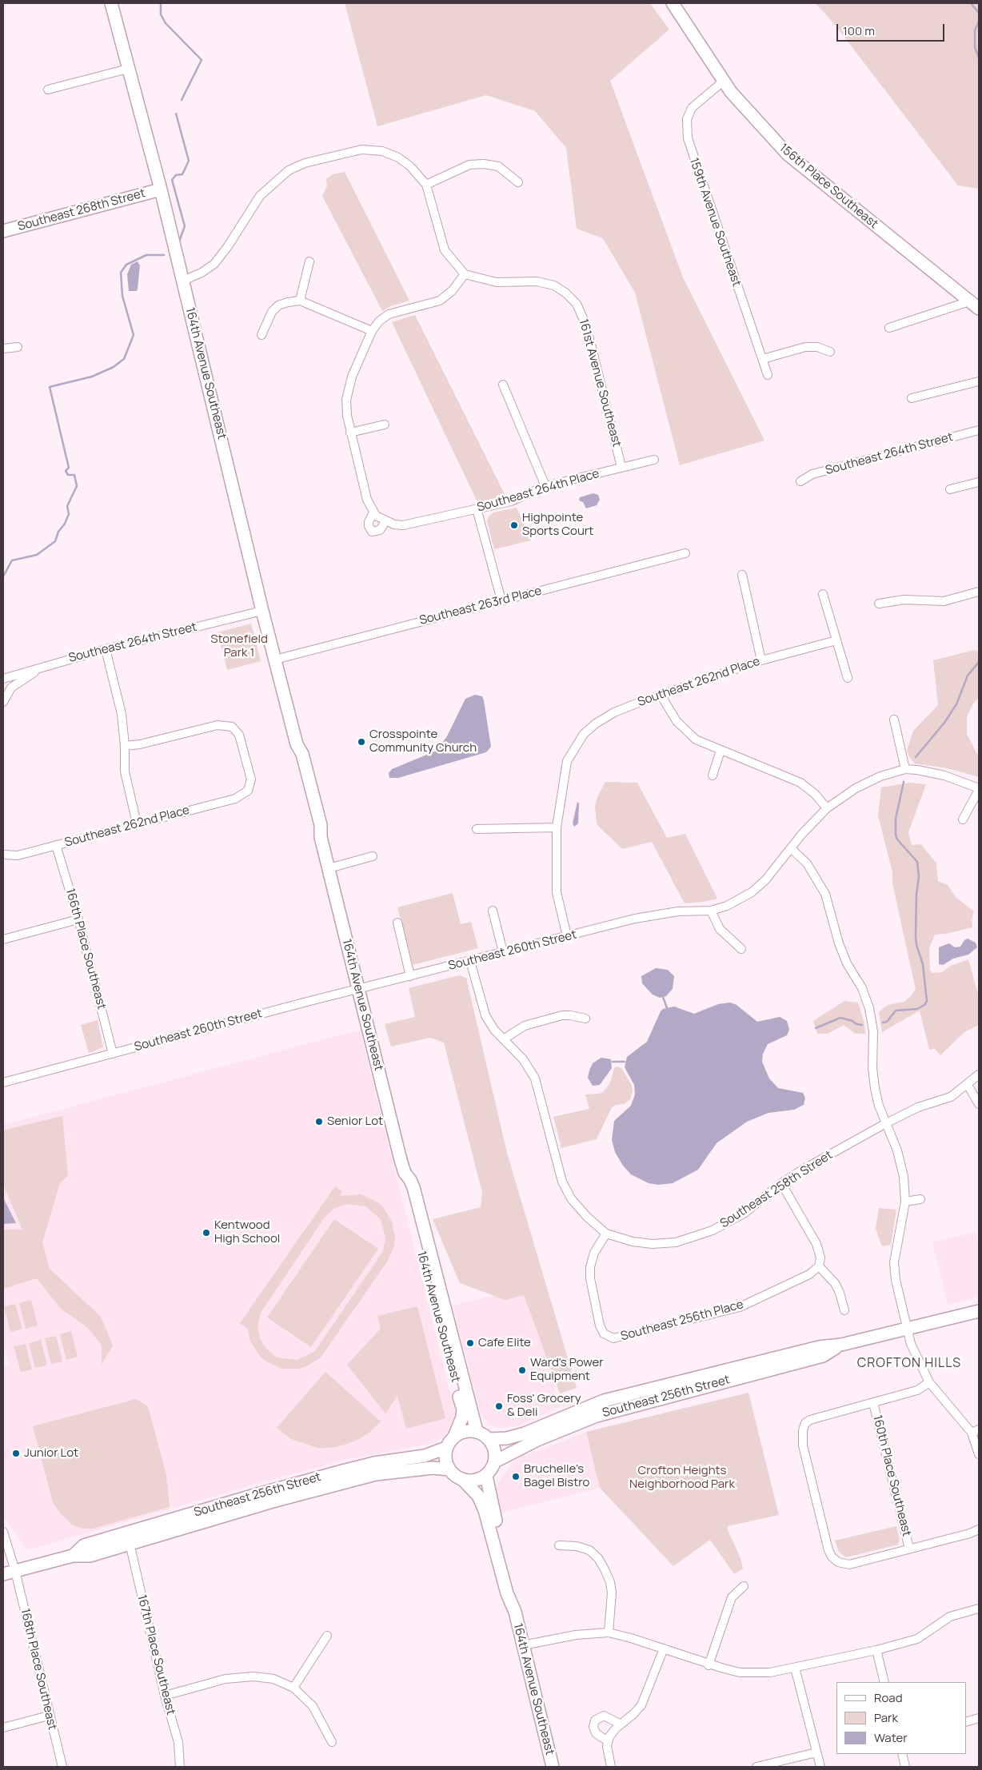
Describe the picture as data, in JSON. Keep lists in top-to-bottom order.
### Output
{
  "streets": {
    "street": [
      "156th Place Southeast",
      "Southeast 268th Street",
      "159th Avenue Southeast",
      "164th Avenue Southeast",
      "161st Avenue Southeast",
      "Southeast 264th Street",
      "Southeast 264th Place",
      "Southeast 263rd Place",
      "Southeast 262nd Place",
      "166th Place Southeast",
      "Southeast 260th Street",
      "Southeast 258th Street",
      "Southeast 256th Place",
      "Southeast 256th Street",
      "160th Place Southeast",
      "167th Place Southeast",
      "168th Place Southeast"
    ]
  },
  "crossings": [
    ["156th Place Southeast", "159th Avenue Southeast"],
    ["Southeast 268th Street", "164th Avenue Southeast"],
    ["164th Avenue Southeast", "Southeast 264th Street"],
    ["164th Avenue Southeast", "Southeast 263rd Place"],
    ["164th Avenue Southeast", "Southeast 260th Street"],
    ["164th Avenue Southeast", "Southeast 256th Street"],
    ["161st Avenue Southeast", "Southeast 264th Place"],
    ["Southeast 262nd Place", "166th Place Southeast"],
    ["Southeast 262nd Place", "Southeast 260th Street"],
    ["166th Place Southeast", "Southeast 260th Street"],
    ["Southeast 258th Street", "Southeast 256th Place"],
    ["Southeast 256th Street", "167th Place Southeast"],
    ["Southeast 256th Street", "168th Place Southeast"]
  ],
  "districts": ["CROFTON HILLS"],
  "parks": ["Stonefield Park 1", "Crofton Heights Neighborhood Park"],
  "places": [
    "Highpointe Sports Court",
    "Crosspointe Community Church",
    "Senior Lot",
    "Kentwood High School",
    "Cafe Elite",
    "Ward's Power Equipment",
    "Foss' Grocery & Deli",
    "Junior Lot",
    "Bruchelle's Bagel Bistro"
  ],
  "legend": ["Road", "Park", "Water"],
  "scale_bar": "100 m"
}
